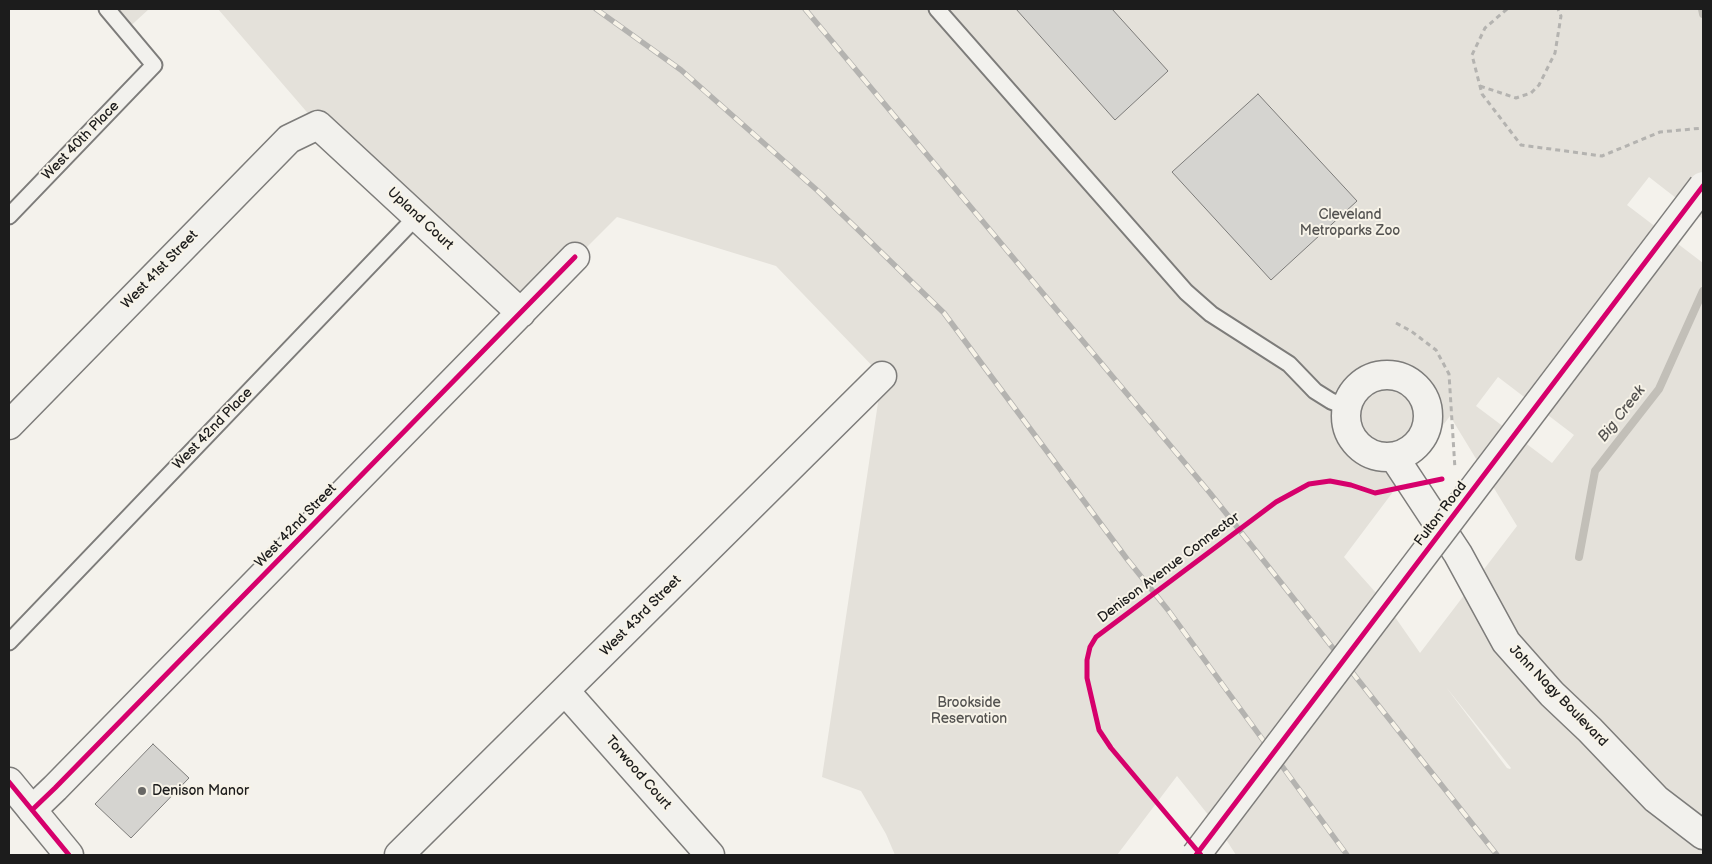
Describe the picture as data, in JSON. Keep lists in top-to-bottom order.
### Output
{
  "streets": {
    "street": [
      "Upland Court",
      "West 41st Street",
      "Fulton Road",
      "West 42nd Street",
      "West 43rd Street",
      "John Nagy Boulevard",
      "Torwood Court"
    ],
    "lane": ["West 40th Place", "West 42nd Place"],
    "cycle path": ["Denison Avenue Connector"]
  },
  "crossings": [
    ["Upland Court", "West 41st Street"],
    ["Upland Court", "West 42nd Place"],
    ["Upland Court", "West 42nd Street"],
    ["West 43rd Street", "Torwood Court"]
  ],
  "water": ["Big Creek"],
  "parks": ["Cleveland Metroparks Zoo", "Brookside Reservation"],
  "places": ["Denison Manor"]
}
